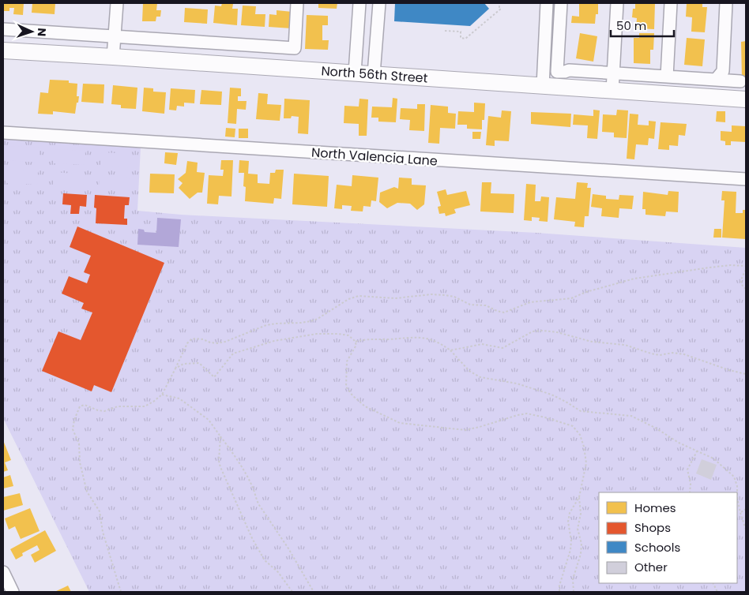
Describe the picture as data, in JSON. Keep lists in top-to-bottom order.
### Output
{
  "streets": {
    "main road": ["North 56th Street"],
    "street": ["North Valencia Lane"]
  },
  "legend": [
    "Homes",
    "Shops",
    "Schools",
    "Other"
  ],
  "scale_bar": "50 m",
  "north": "right"
}
